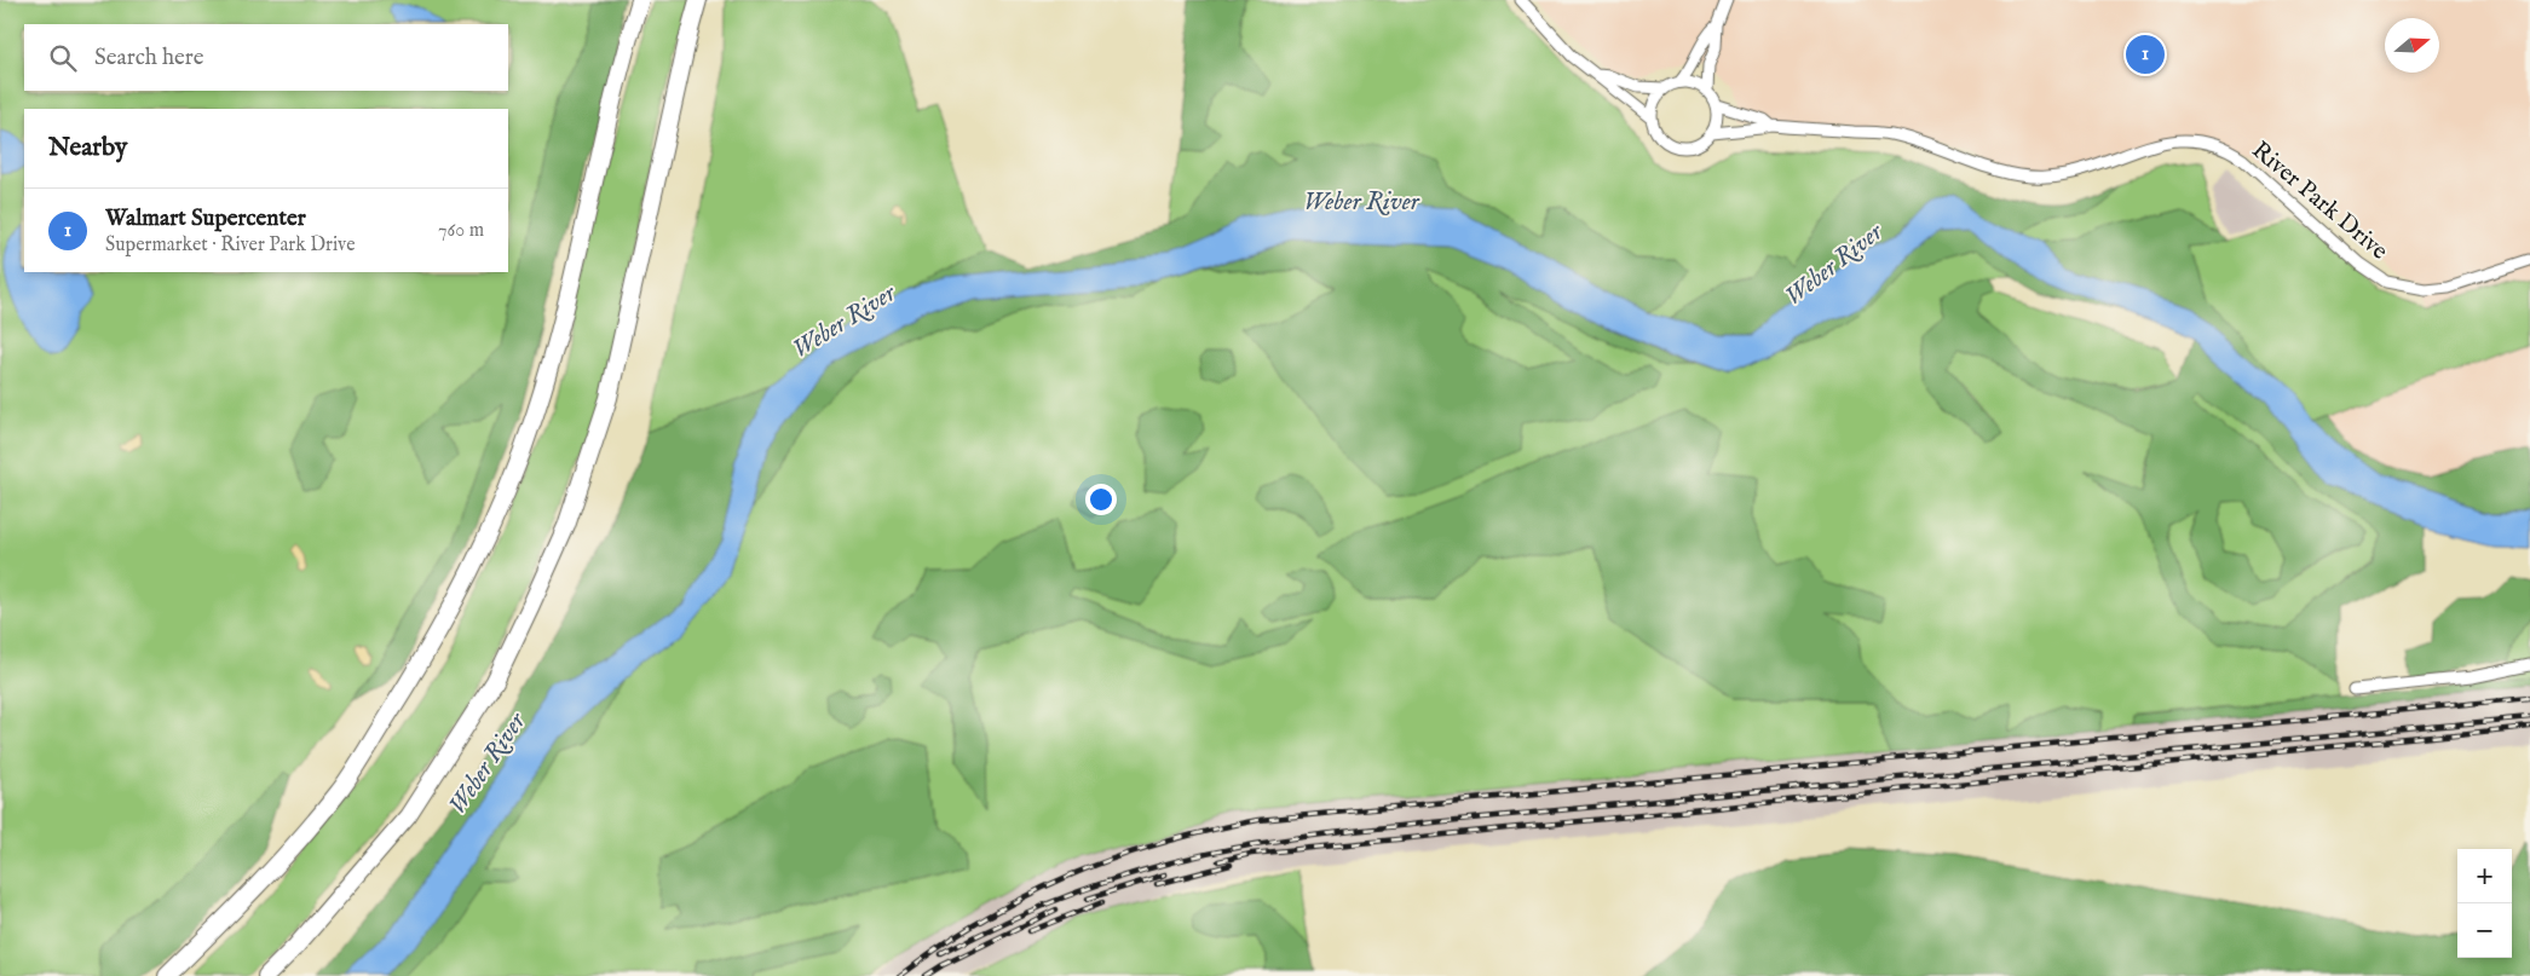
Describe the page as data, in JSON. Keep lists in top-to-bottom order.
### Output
{
  "streets": {
    "street": ["River Park Drive"]
  },
  "water": ["Weber River"],
  "north": "right",
  "page": {
    "search": "Search here",
    "pins": "1",
    "heading": "Nearby",
    "list": [
      {
        "mark": "1",
        "name": "Walmart Supercenter",
        "note": "Supermarket · River Park Drive",
        "value": "760 m"
      }
    ],
    "map_buttons": ["+", "−"]
  }
}
